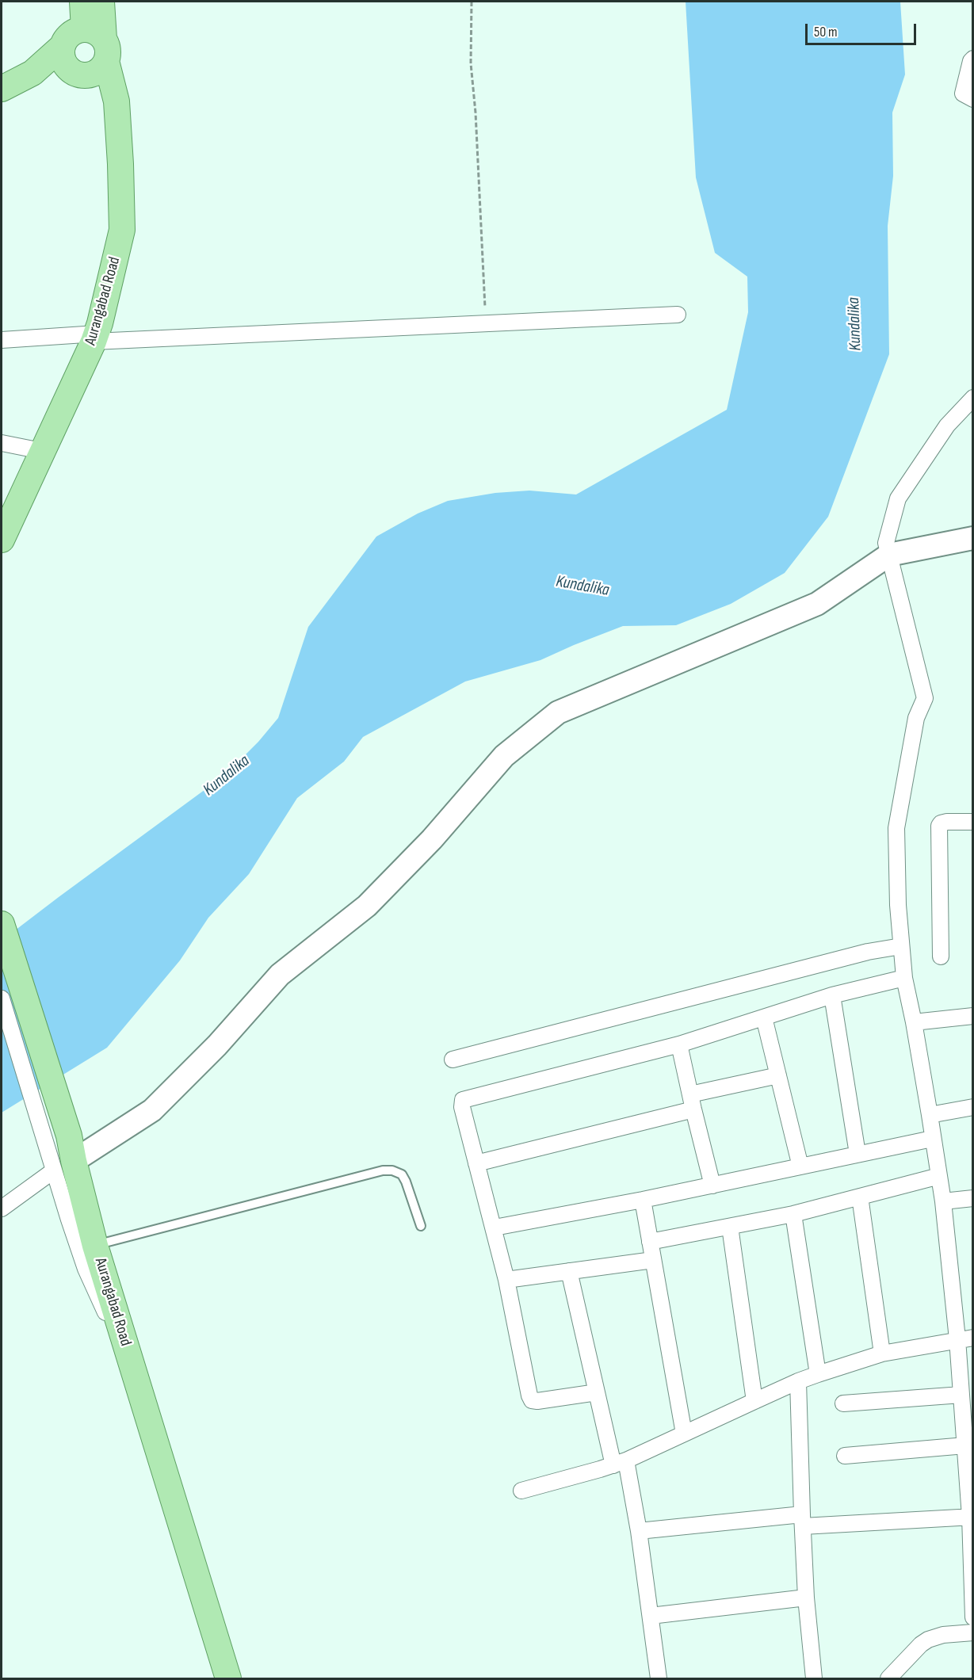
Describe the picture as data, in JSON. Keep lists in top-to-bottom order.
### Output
{
  "streets": {
    "main road": ["Aurangabad Road"]
  },
  "water": ["Kundalika"],
  "scale_bar": "50 m"
}
